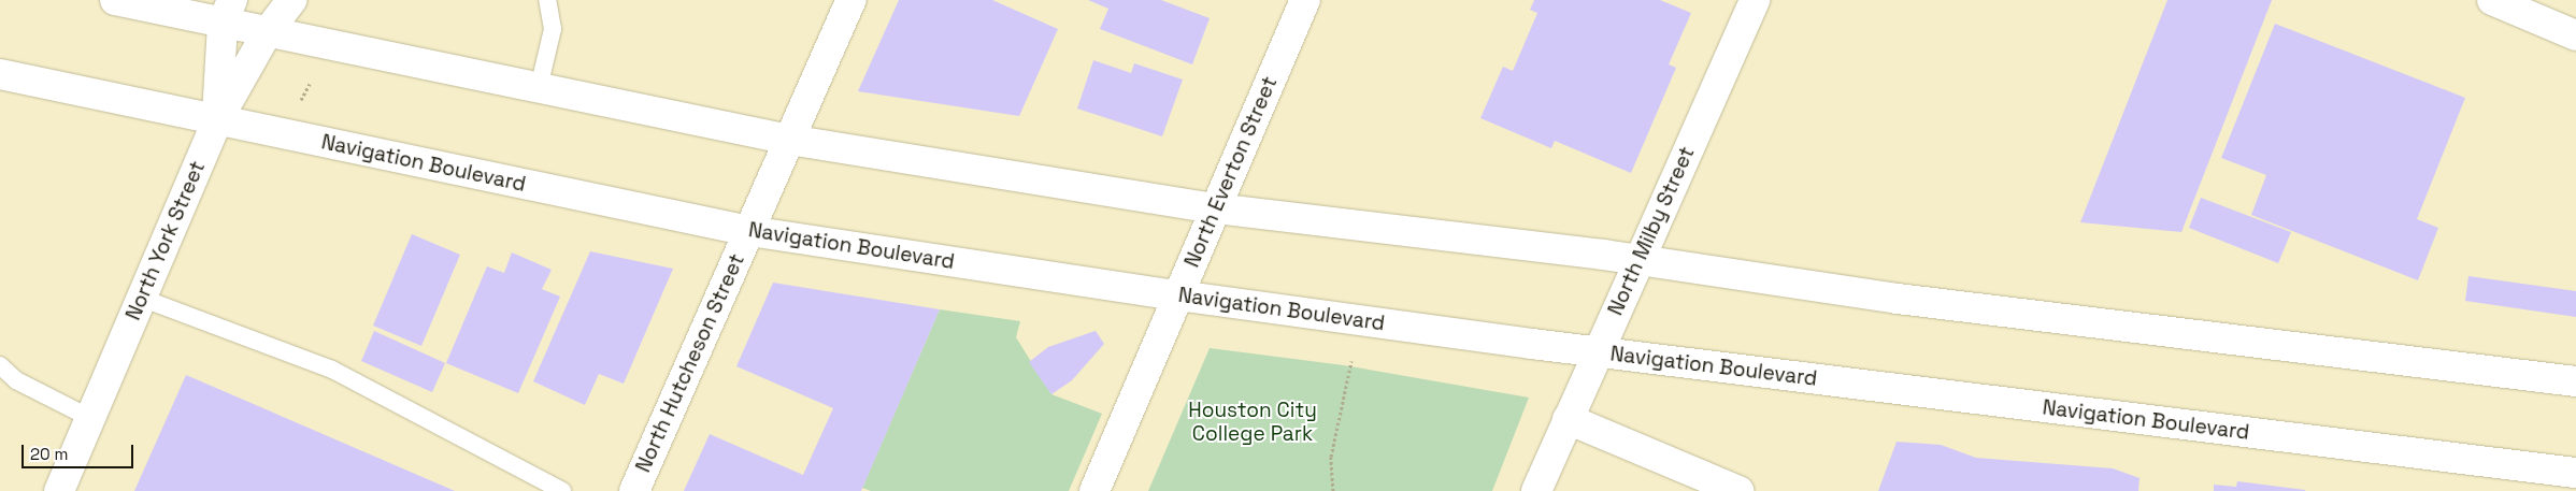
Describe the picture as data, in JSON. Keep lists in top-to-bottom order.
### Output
{
  "streets": {
    "main road": [
      "Navigation Boulevard",
      "North Everton Street",
      "North Milby Street",
      "North York Street",
      "North Hutcheson Street"
    ]
  },
  "crossings": [
    ["Navigation Boulevard", "North Everton Street"],
    ["Navigation Boulevard", "North Milby Street"],
    ["Navigation Boulevard", "North York Street"],
    ["Navigation Boulevard", "North Hutcheson Street"]
  ],
  "parks": ["Houston City College Park"],
  "scale_bar": "20 m"
}
